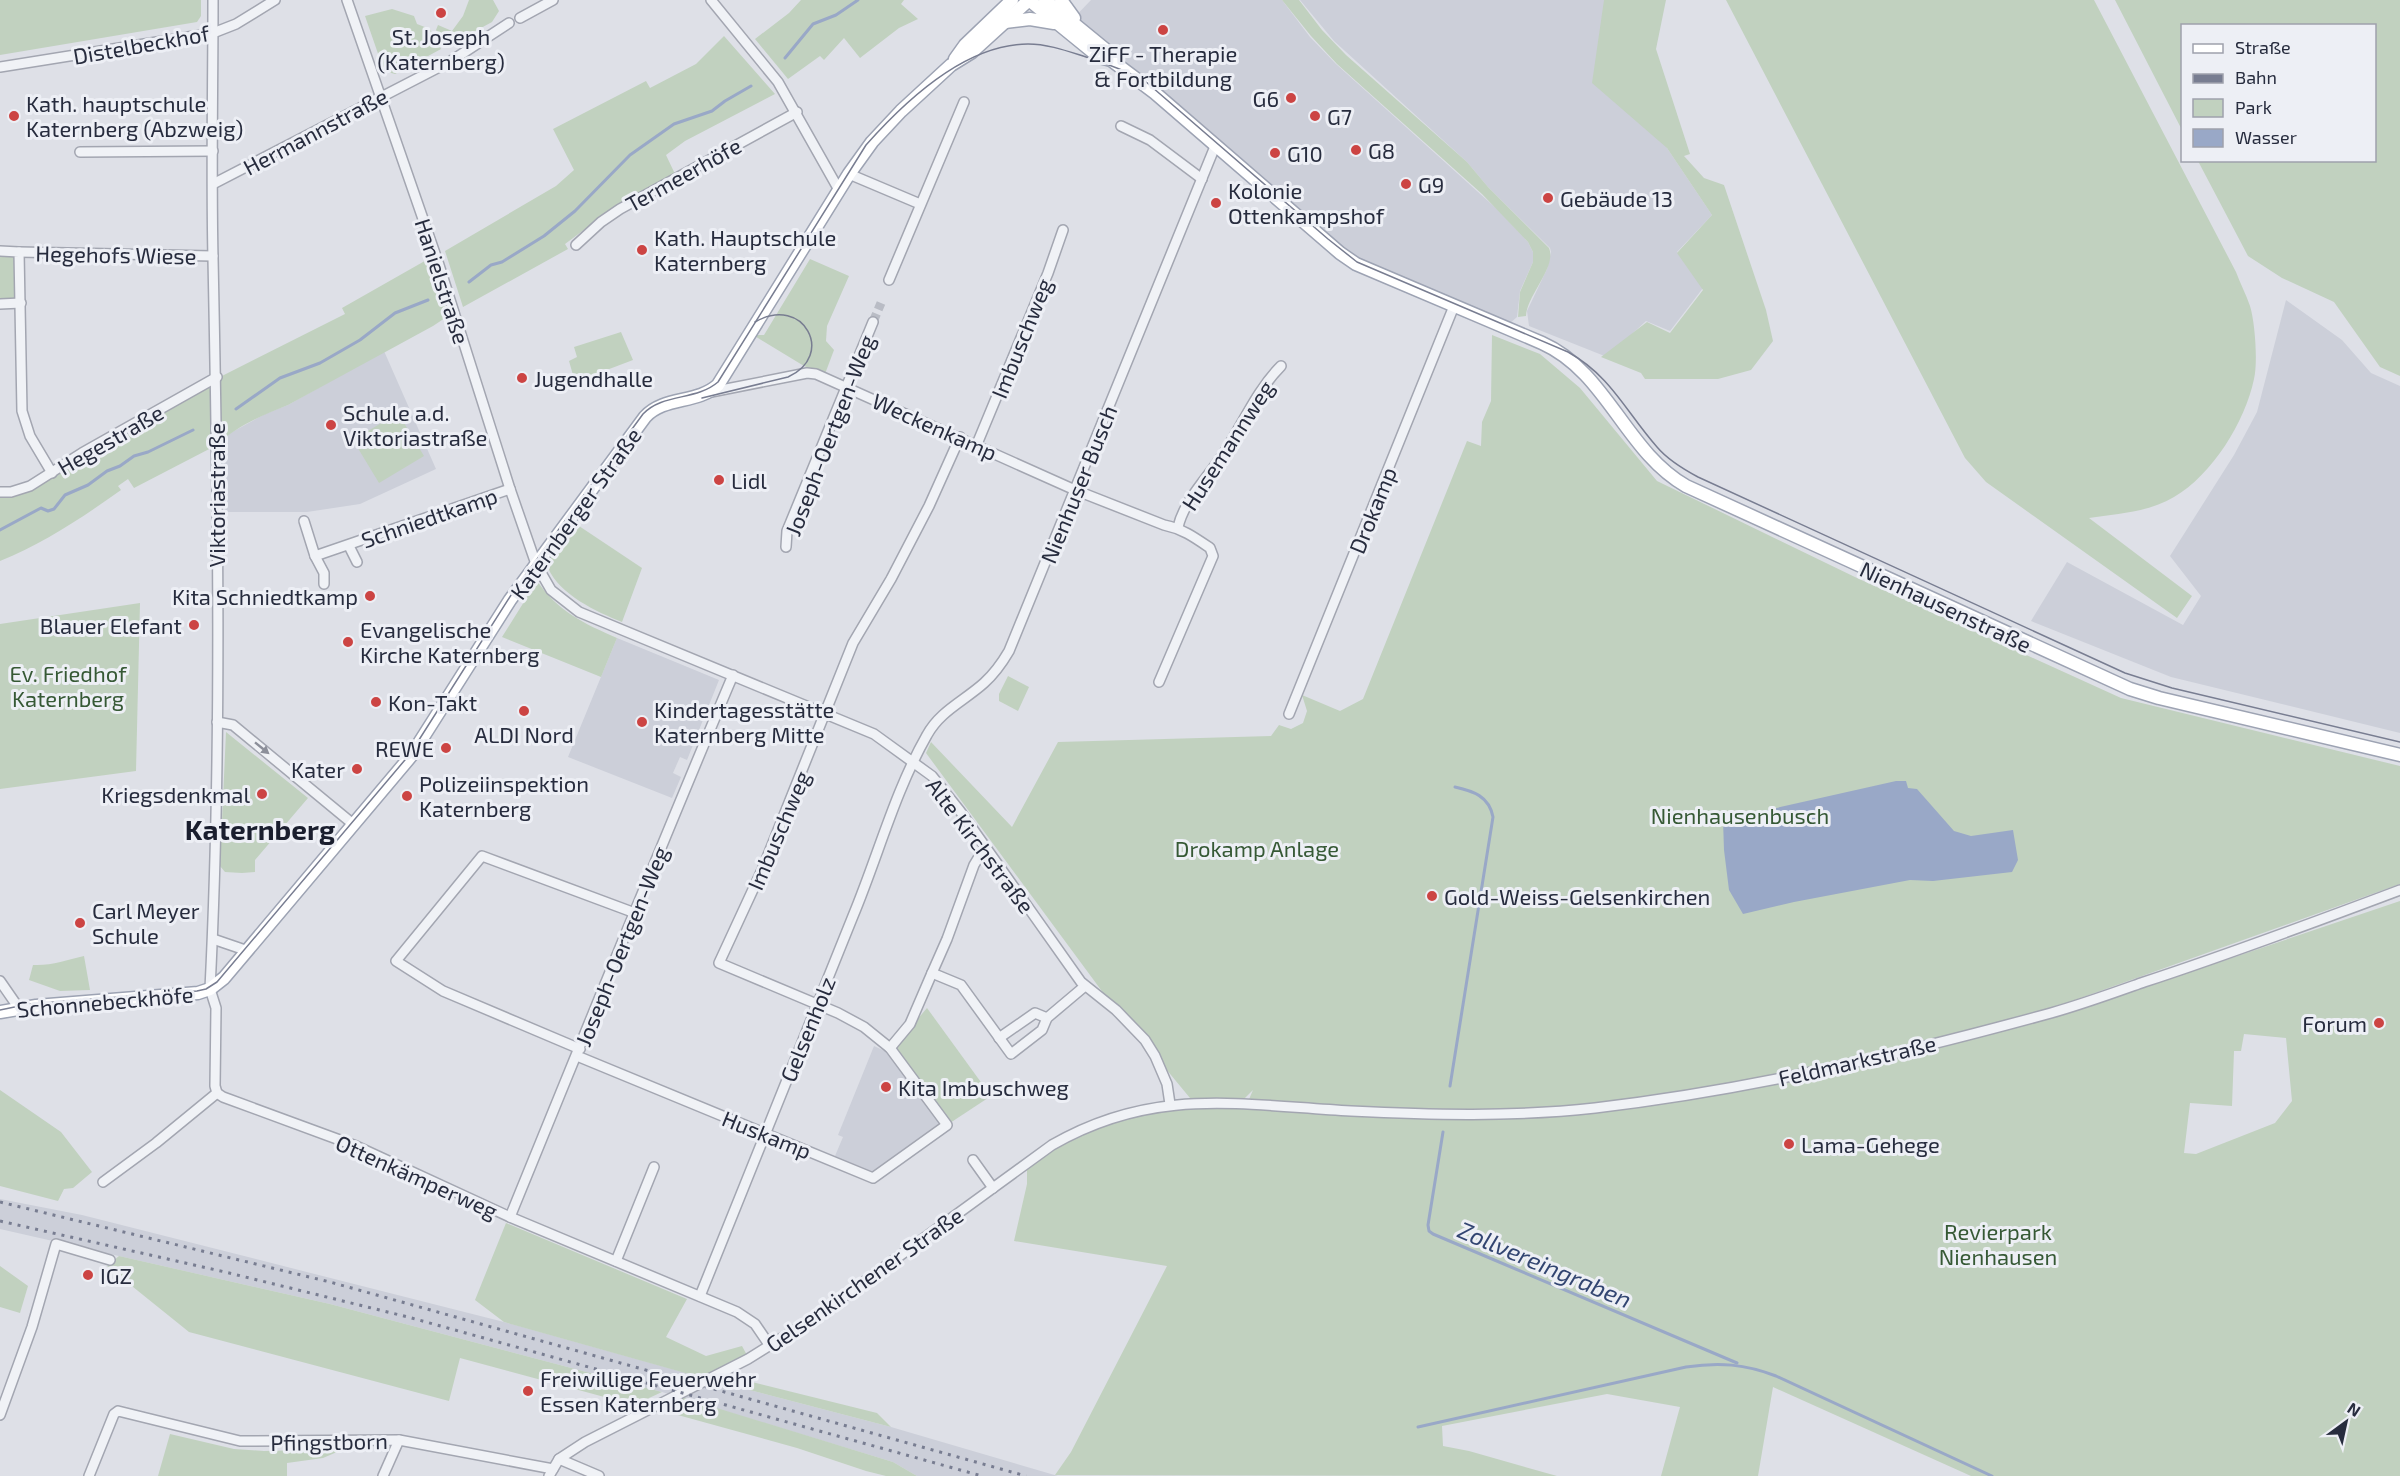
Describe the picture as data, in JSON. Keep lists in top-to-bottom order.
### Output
{
  "streets": {
    "main road": ["Katernberger Straße", "Nienhausenstraße", "Schonnebeckhöfe"],
    "street": [
      "Distelbeckhof",
      "Hermannstraße",
      "Termeerhöfe",
      "Hegehofs Wiese",
      "Hanielstraße",
      "Imbuschweg",
      "Weckenkamp",
      "Joseph-Oertgen-Weg",
      "Hegestraße",
      "Husemannweg",
      "Nienhuser Busch",
      "Viktoriastraße",
      "Drokamp",
      "Schniedtkamp",
      "Alte Kirchstraße",
      "Gelsenholz",
      "Feldmarkstraße",
      "Huskamp",
      "Ottenkämperweg",
      "Gelsenkirchener Straße",
      "Pfingstborn"
    ]
  },
  "crossings": [
    ["Distelbeckhof", "Viktoriastraße"],
    ["Hermannstraße", "Hanielstraße"],
    ["Hermannstraße", "Viktoriastraße"],
    ["Hegehofs Wiese", "Viktoriastraße"],
    ["Hanielstraße", "Katernberger Straße"],
    ["Hanielstraße", "Schniedtkamp"],
    ["Hanielstraße", "Alte Kirchstraße"],
    ["Imbuschweg", "Weckenkamp"],
    ["Imbuschweg", "Alte Kirchstraße"],
    ["Imbuschweg", "Gelsenholz"],
    ["Imbuschweg", "Huskamp"],
    ["Weckenkamp", "Joseph-Oertgen-Weg"],
    ["Weckenkamp", "Husemannweg"],
    ["Weckenkamp", "Nienhuser Busch"],
    ["Weckenkamp", "Katernberger Straße"],
    ["Joseph-Oertgen-Weg", "Alte Kirchstraße"],
    ["Joseph-Oertgen-Weg", "Huskamp"],
    ["Joseph-Oertgen-Weg", "Ottenkämperweg"],
    ["Hegestraße", "Viktoriastraße"],
    ["Husemannweg", "Nienhuser Busch"],
    ["Nienhuser Busch", "Alte Kirchstraße"],
    ["Nienhuser Busch", "Gelsenholz"],
    ["Viktoriastraße", "Katernberger Straße"],
    ["Viktoriastraße", "Schonnebeckhöfe"],
    ["Viktoriastraße", "Ottenkämperweg"],
    ["Drokamp", "Nienhausenstraße"],
    ["Katernberger Straße", "Alte Kirchstraße"],
    ["Katernberger Straße", "Schonnebeckhöfe"],
    ["Alte Kirchstraße", "Gelsenholz"],
    ["Alte Kirchstraße", "Gelsenkirchener Straße"],
    ["Gelsenholz", "Huskamp"],
    ["Gelsenholz", "Ottenkämperweg"],
    ["Feldmarkstraße", "Gelsenkirchener Straße"],
    ["Ottenkämperweg", "Gelsenkirchener Straße"],
    ["Gelsenkirchener Straße", "Pfingstborn"]
  ],
  "districts": ["Katernberg"],
  "water": ["Zollvereingraben"],
  "parks": [
    "Ev. Friedhof Katernberg",
    "Nienhausenbusch",
    "Drokamp Anlage",
    "Revierpark Nienhausen"
  ],
  "places": [
    "St. Joseph (Katernberg)",
    "ZiFF - Therapie & Fortbildung",
    "G6",
    "Kath. hauptschule Katernberg (Abzweig)",
    "G7",
    "G8",
    "G10",
    "G9",
    "Gebäude 13",
    "Kolonie Ottenkampshof",
    "Kath. Hauptschule Katernberg",
    "Jugendhalle",
    "Schule a.d. Viktoriastraße",
    "Lidl",
    "Kita Schniedtkamp",
    "Blauer Elefant",
    "Evangelische Kirche Katernberg",
    "Kon-Takt",
    "ALDI Nord",
    "Kindertagesstätte Katernberg Mitte",
    "REWE",
    "Kater",
    "Kriegsdenkmal",
    "Polizeiinspektion Katernberg",
    "Gold-Weiss-Gelsenkirchen",
    "Carl Meyer Schule",
    "Forum",
    "Kita Imbuschweg",
    "Lama-Gehege",
    "IGZ",
    "Freiwillige Feuerwehr Essen Katernberg"
  ],
  "legend": [
    "Straße",
    "Bahn",
    "Park",
    "Wasser"
  ],
  "north": "top right"
}
